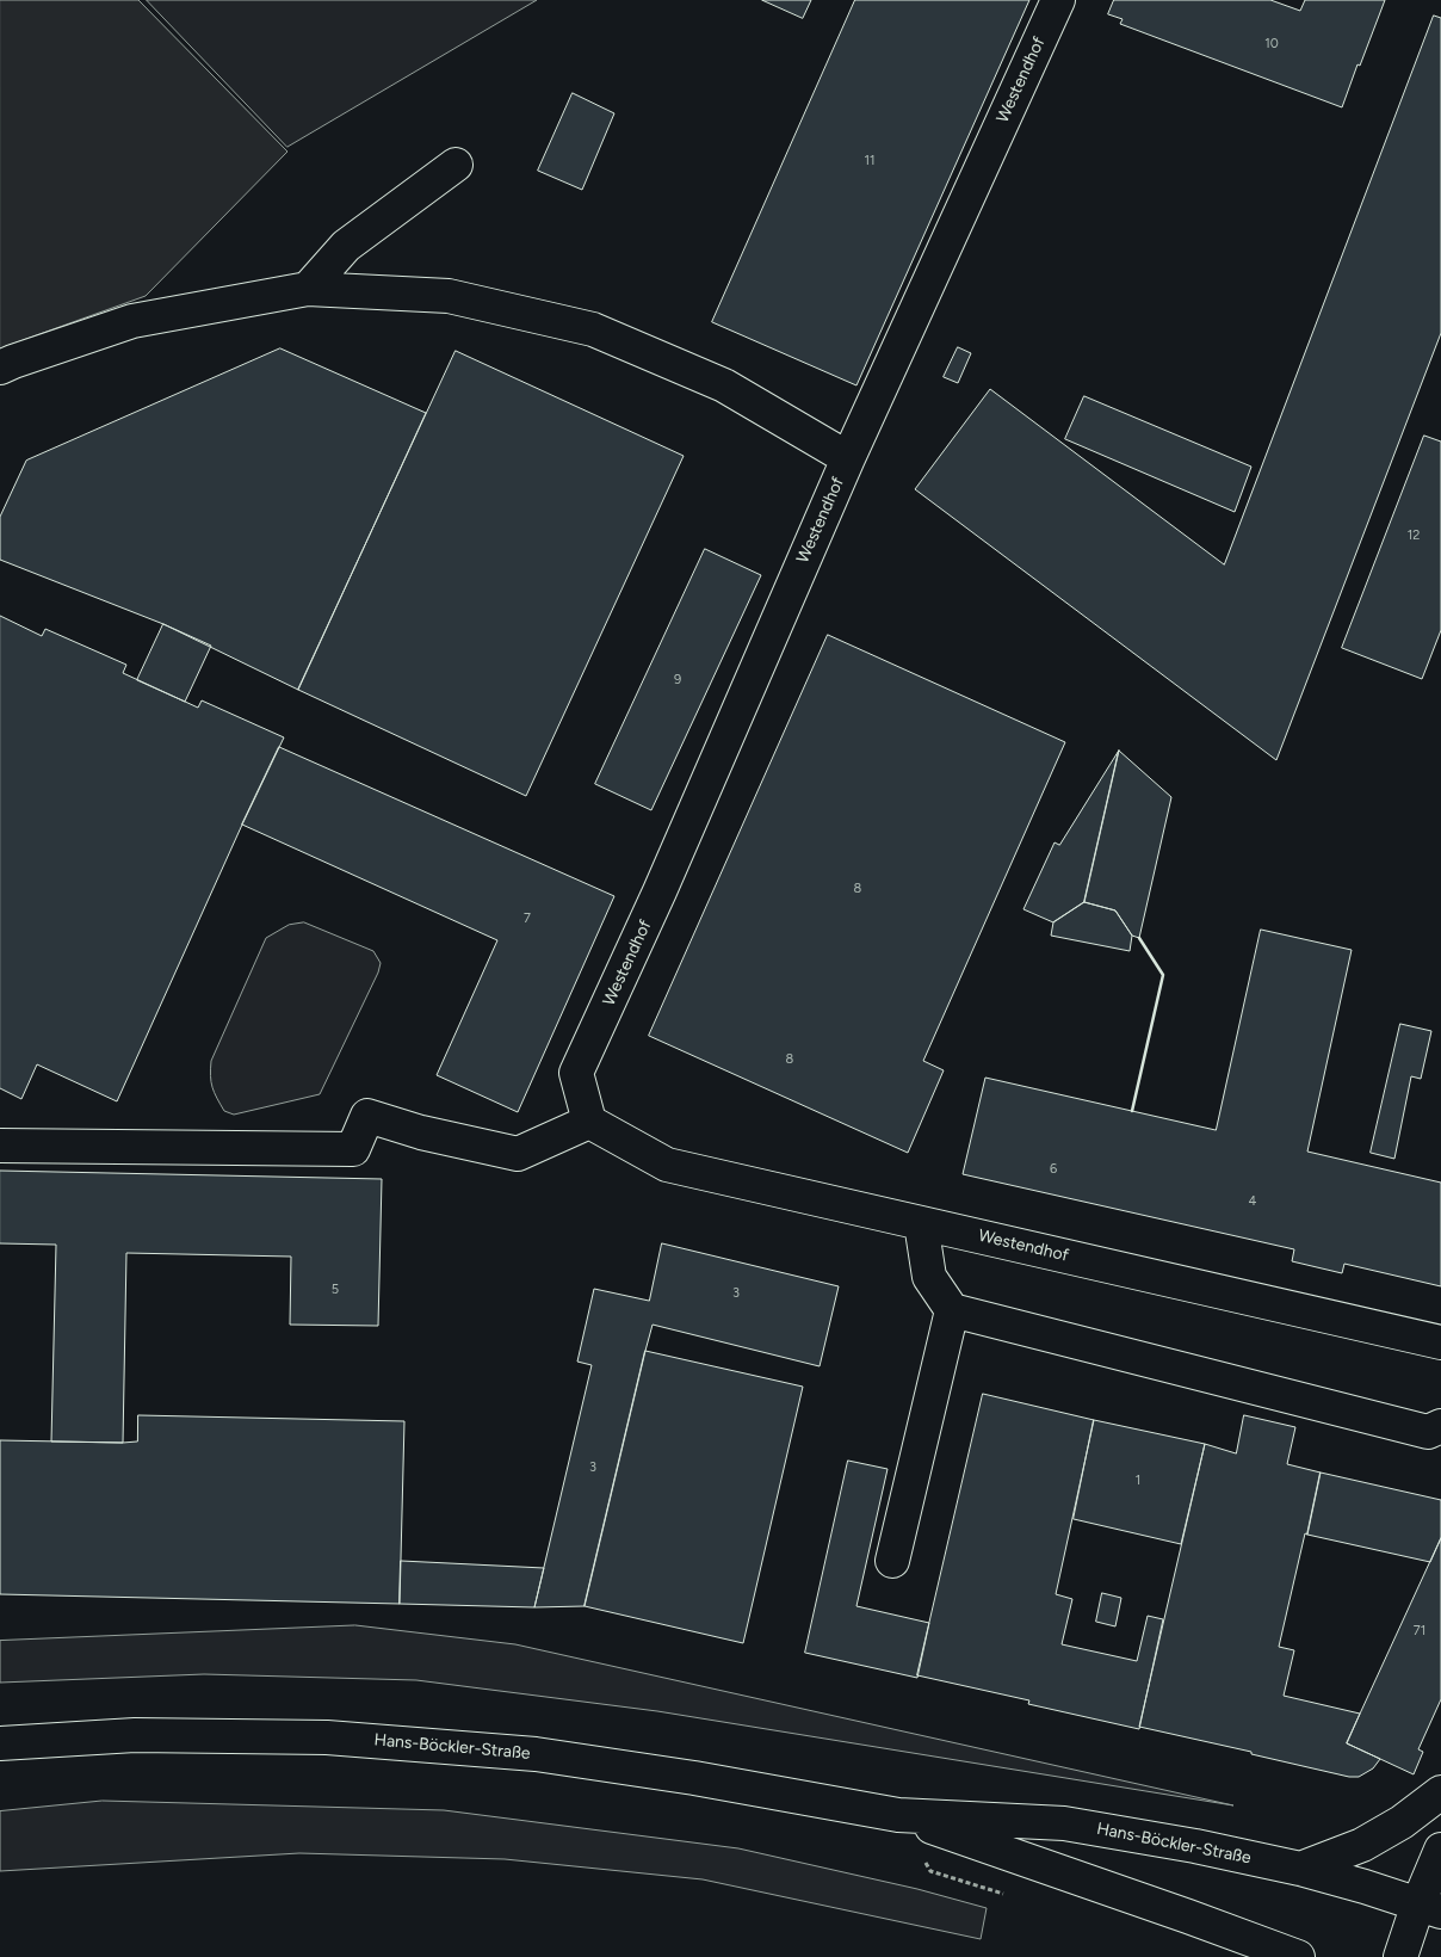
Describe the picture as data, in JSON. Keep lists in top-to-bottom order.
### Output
{
  "streets": {
    "main road": ["Westendhof", "Hans-Böckler-Straße"]
  },
  "house_numbers": [
    "10",
    "11",
    "12",
    "9",
    "8",
    "7",
    "8",
    "6",
    "4",
    "5",
    "3",
    "3",
    "1",
    "71"
  ]
}
